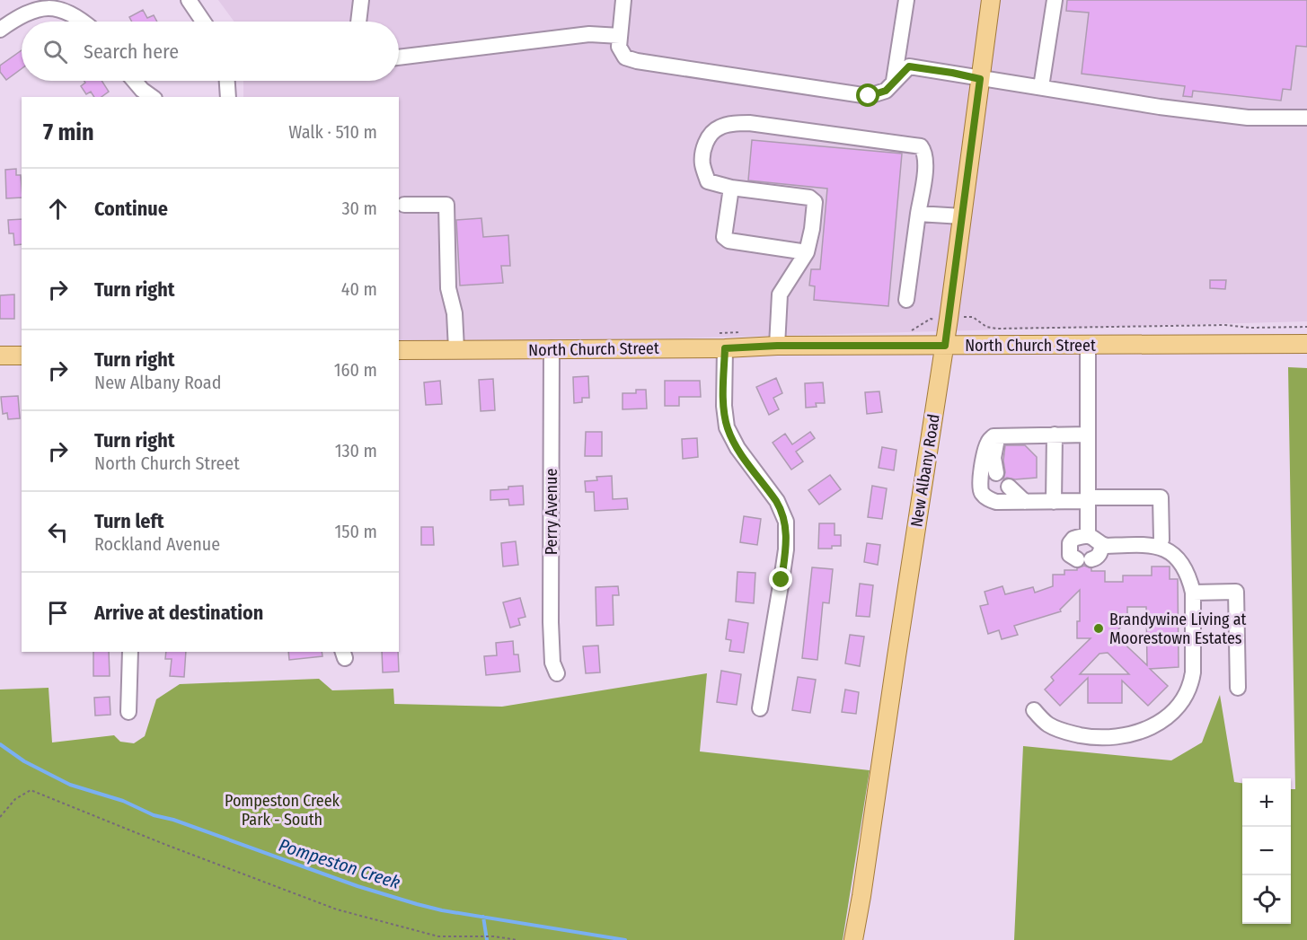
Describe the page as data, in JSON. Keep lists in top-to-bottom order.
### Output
{
  "streets": {
    "main road": ["North Church Street", "New Albany Road"],
    "street": ["Perry Avenue"]
  },
  "crossings": [
    ["North Church Street", "New Albany Road"],
    ["North Church Street", "Perry Avenue"]
  ],
  "water": ["Pompeston Creek"],
  "parks": ["Pompeston Creek Park - South"],
  "places": ["Brandywine Living at Moorestown Estates"],
  "page": {
    "search": "Search here",
    "heading": ["7 min", "Walk · 510 m"],
    "list": [
      ["Continue", "30 m"],
      ["Turn right", "40 m"],
      ["Turn right", "New Albany Road", "160 m"],
      ["Turn right", "North Church Street", "130 m"],
      ["Turn left", "Rockland Avenue", "150 m"],
      "Arrive at destination"
    ],
    "map_buttons": ["+", "−"]
  }
}
